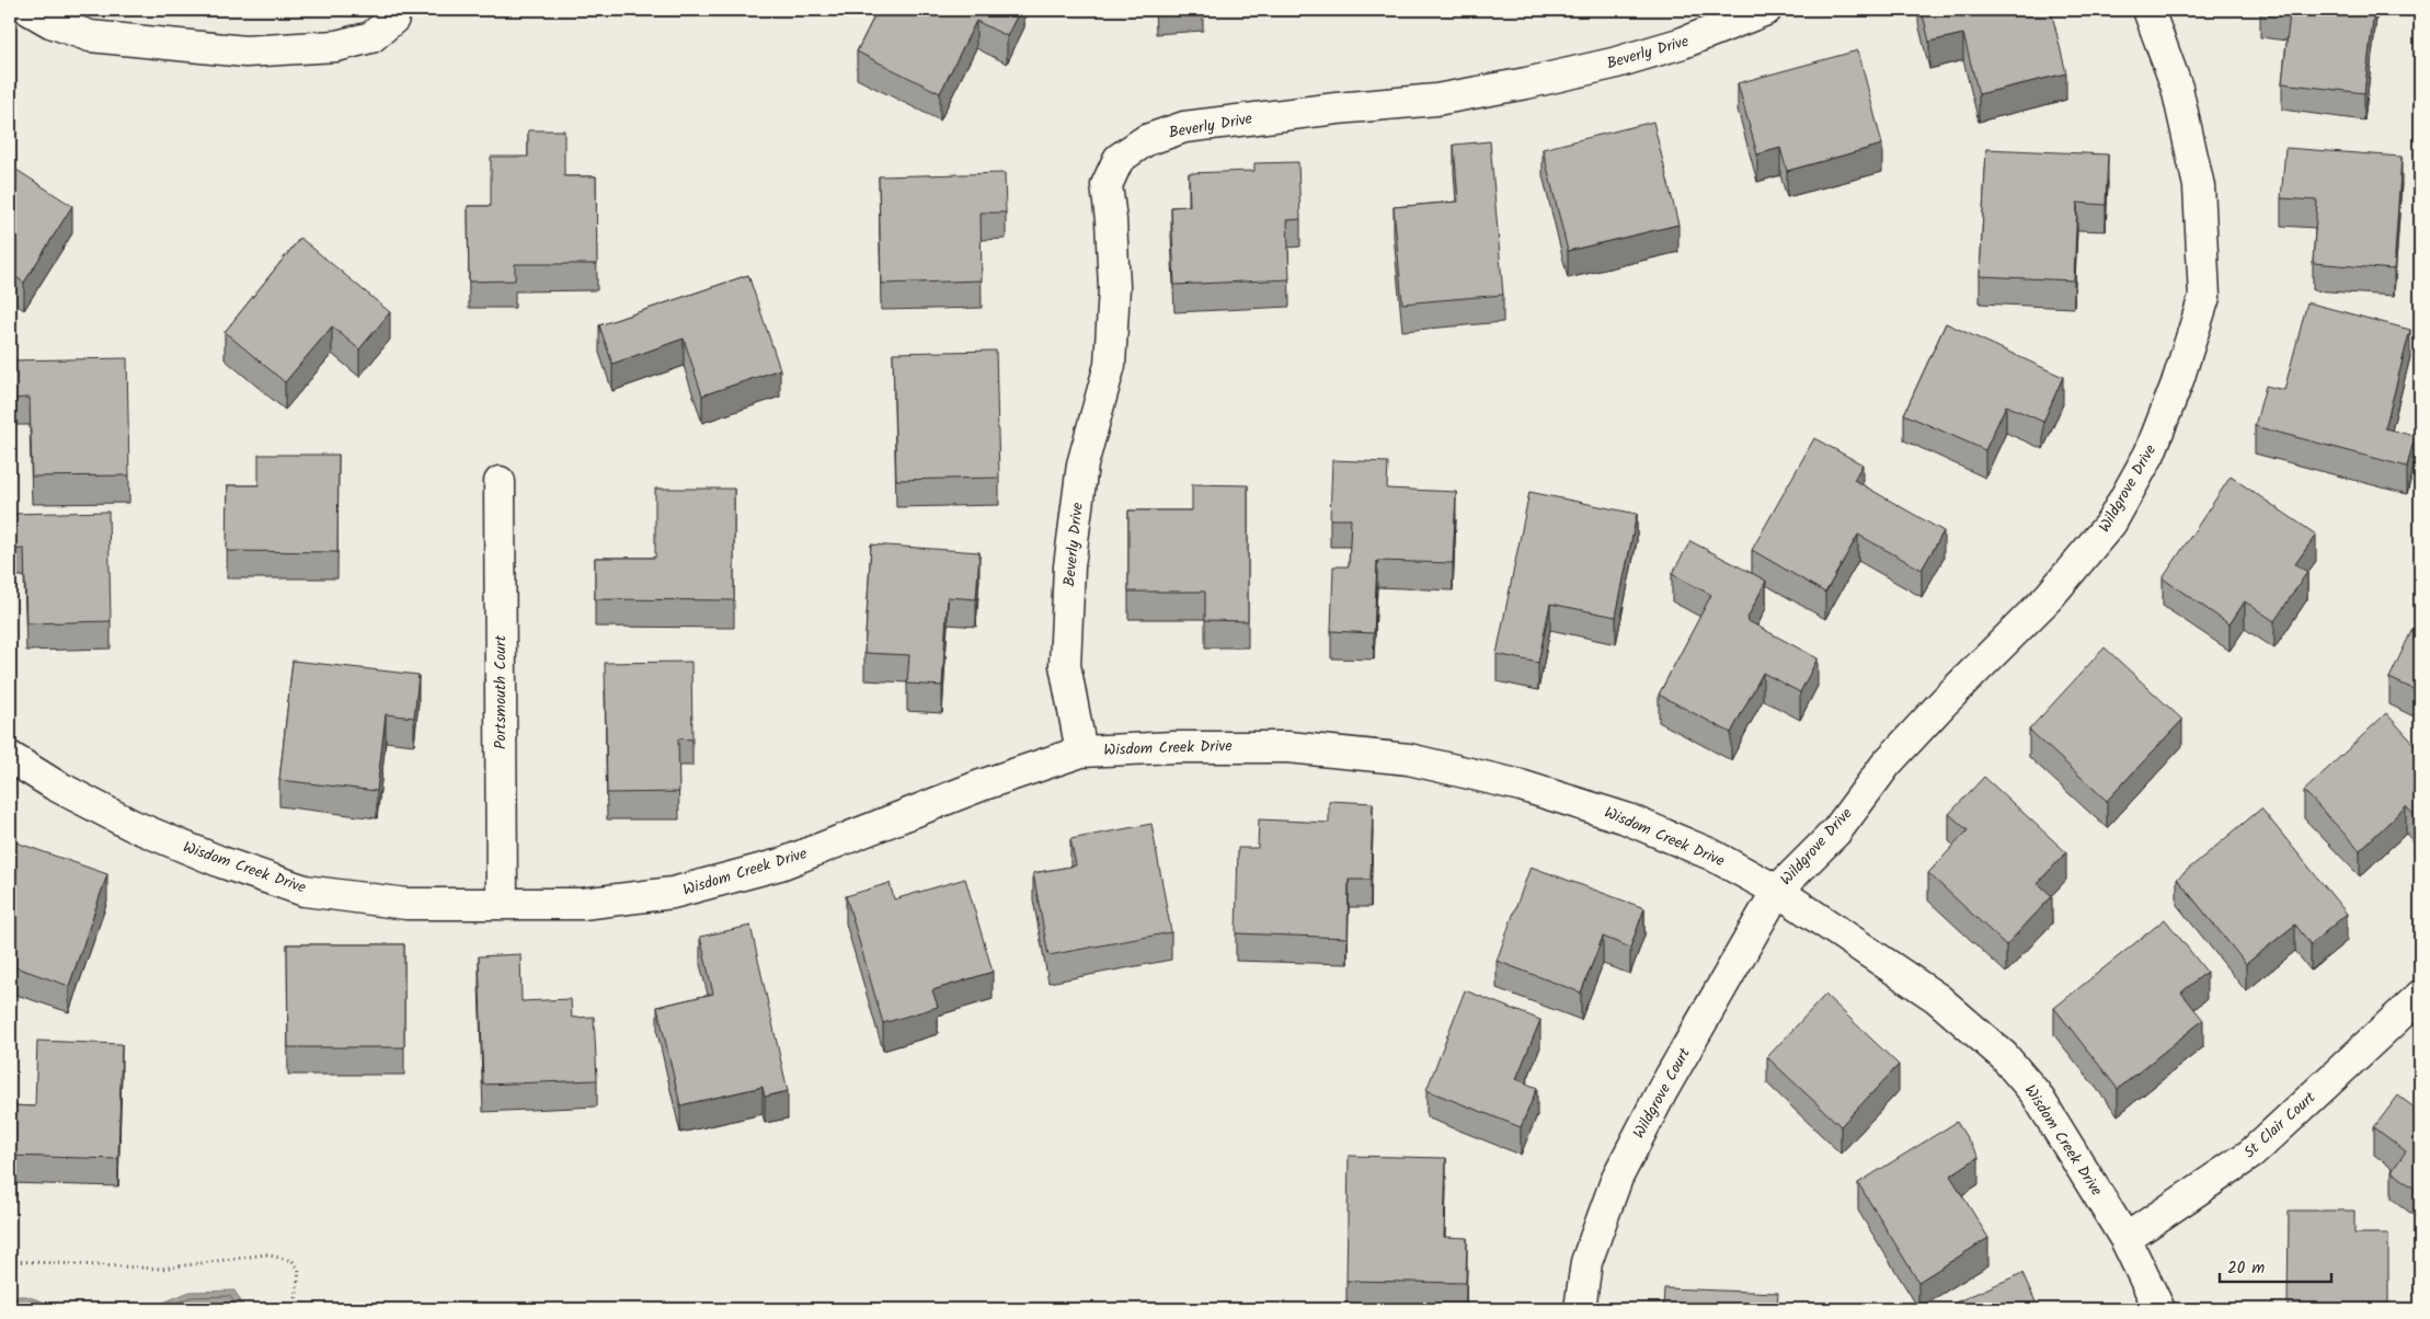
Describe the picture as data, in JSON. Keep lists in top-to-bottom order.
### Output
{
  "streets": {
    "street": [
      "Beverly Drive",
      "Wildgrove Drive",
      "Portsmouth Court",
      "Wisdom Creek Drive",
      "Wildgrove Court",
      "St Clair Court"
    ]
  },
  "crossings": [
    ["Beverly Drive", "Wisdom Creek Drive"],
    ["Wildgrove Drive", "Wisdom Creek Drive"],
    ["Wildgrove Drive", "Wildgrove Court"],
    ["Portsmouth Court", "Wisdom Creek Drive"],
    ["Wisdom Creek Drive", "Wildgrove Court"],
    ["Wisdom Creek Drive", "St Clair Court"]
  ],
  "scale_bar": "20 m"
}
